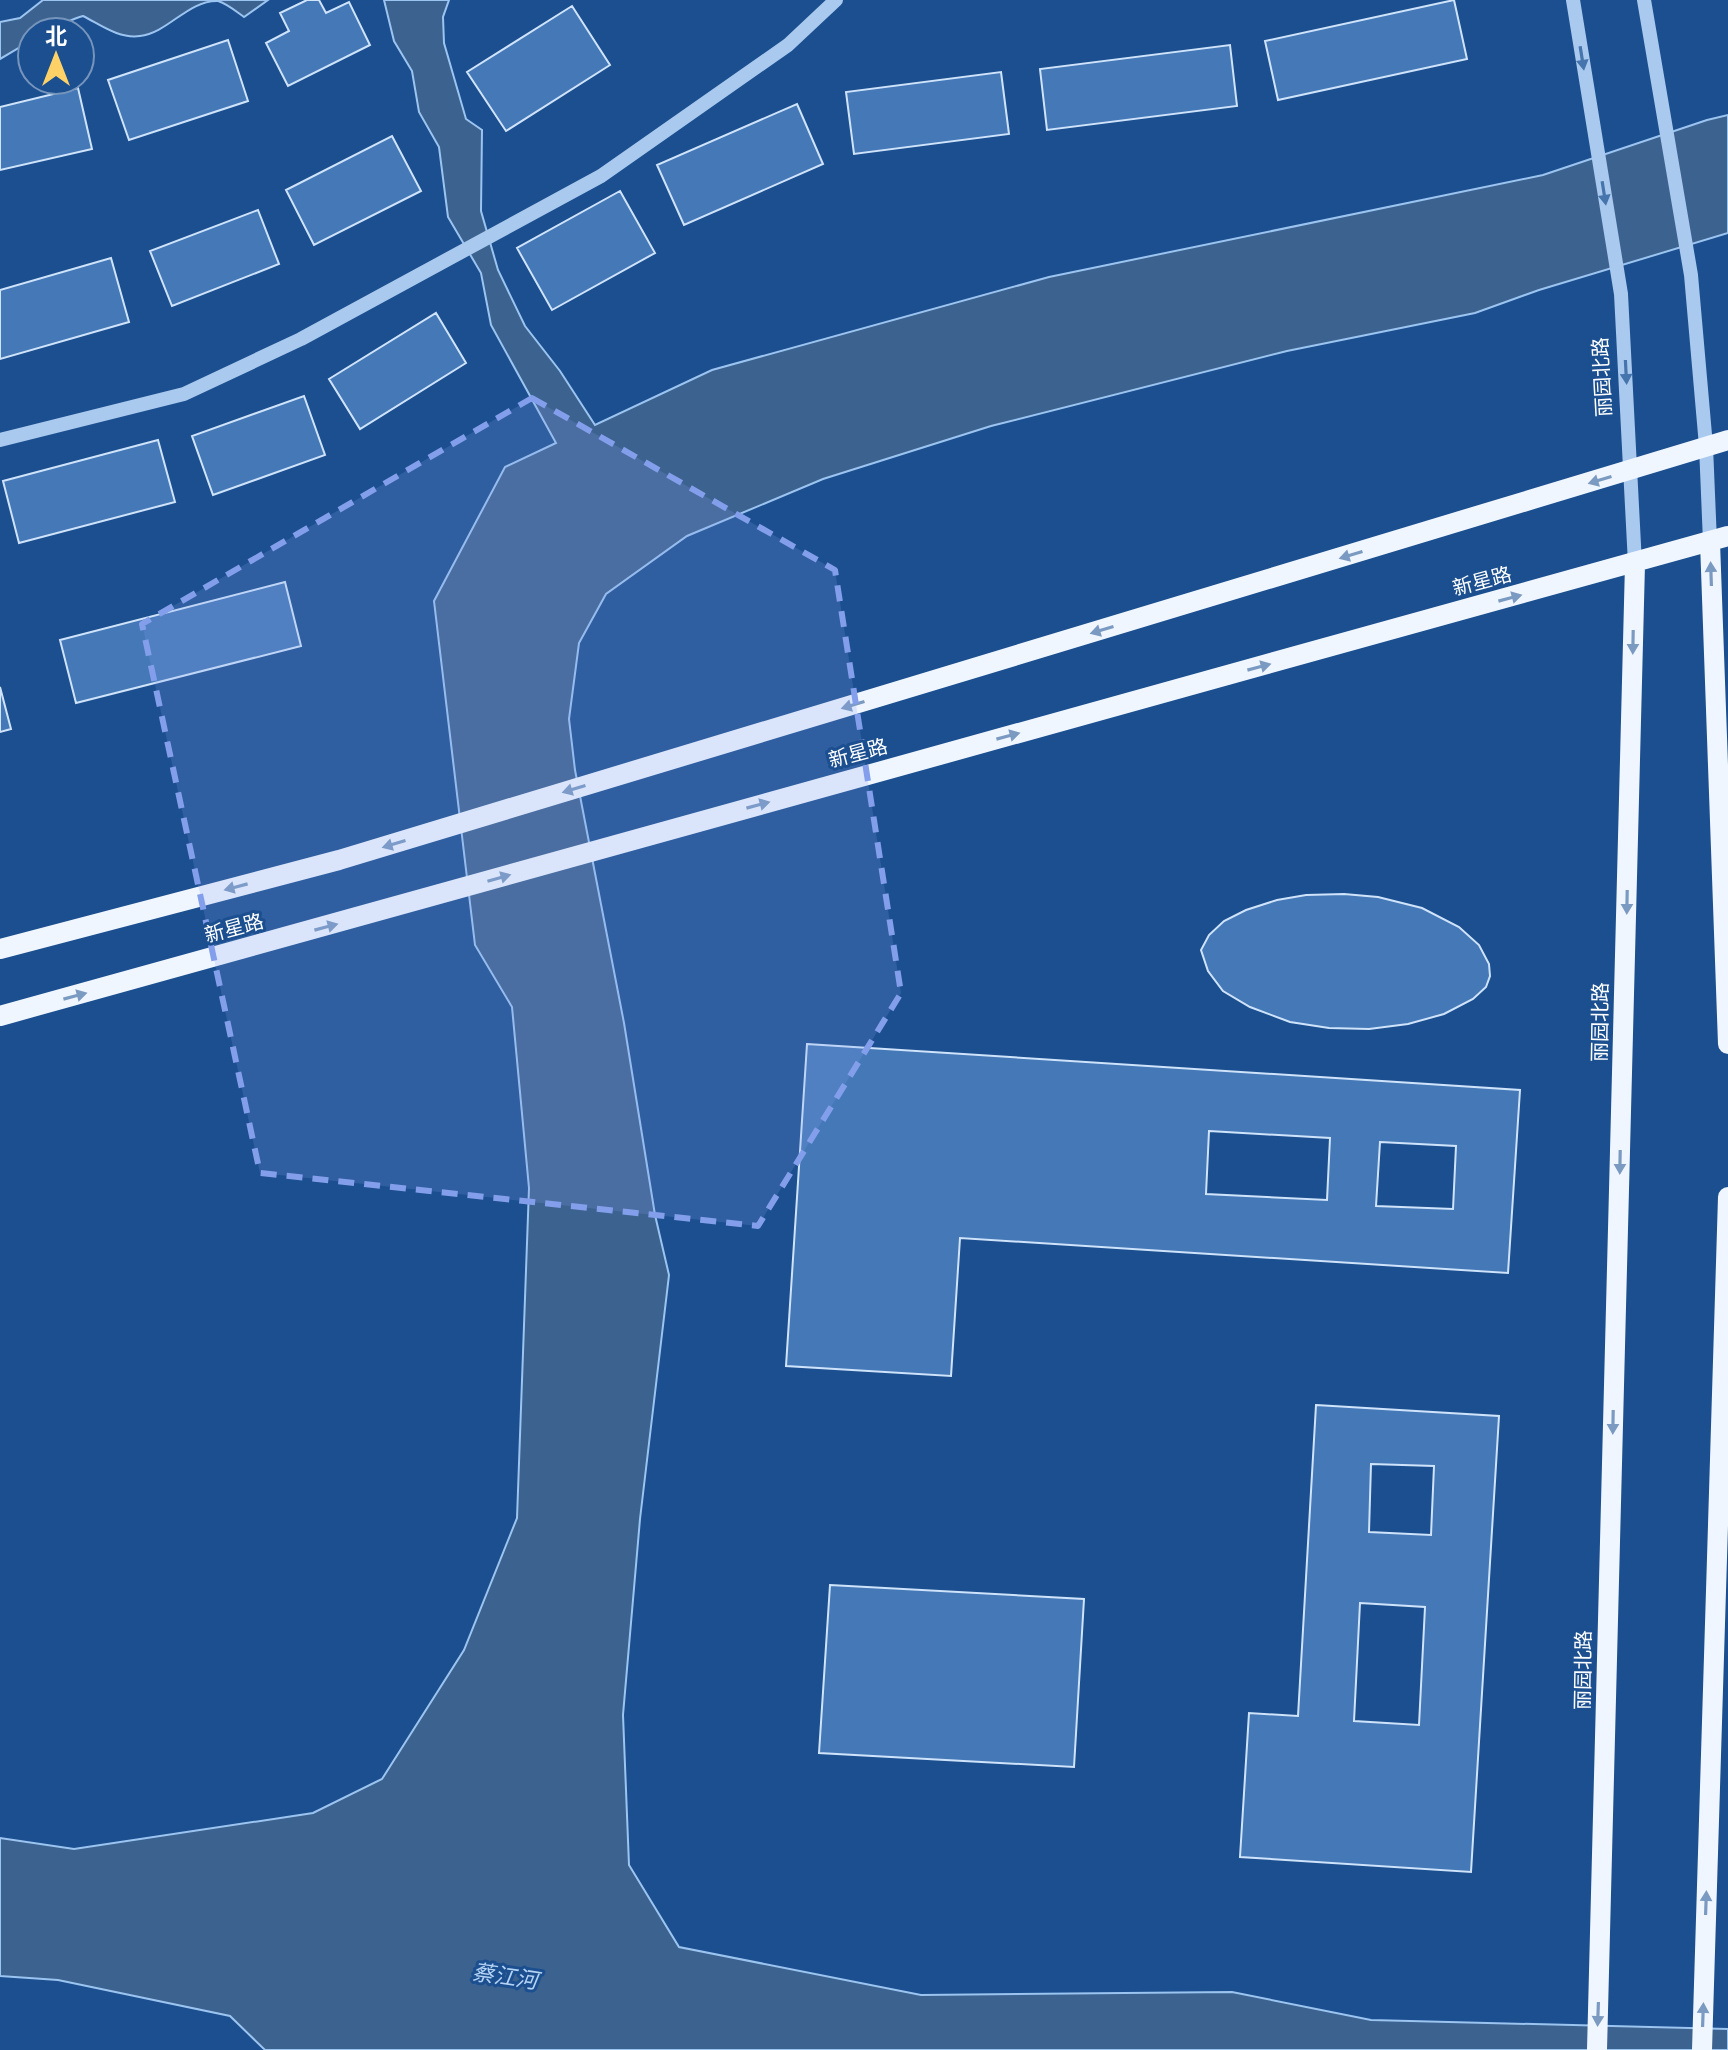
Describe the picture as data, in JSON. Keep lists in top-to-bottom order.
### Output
{
  "streets": {
    "main road": ["丽园北路", "新星路"]
  },
  "crossings": [
    ["丽园北路", "新星路"]
  ],
  "one_way": ["丽园北路"],
  "water": ["蔡江河"],
  "north": "top"
}
